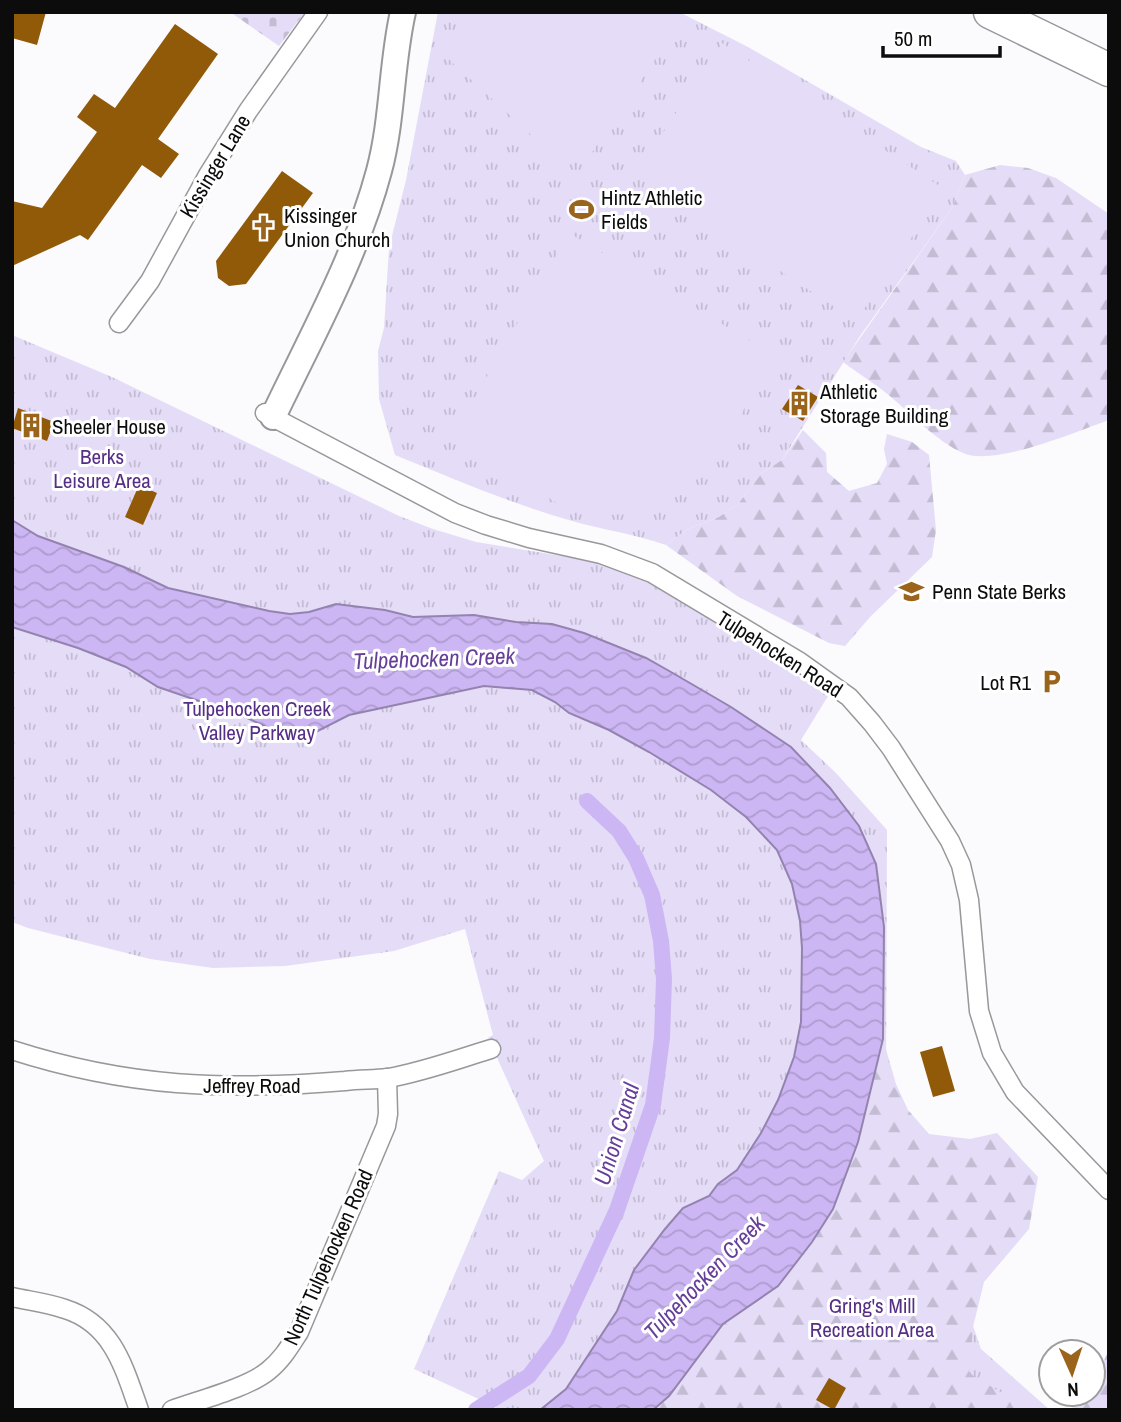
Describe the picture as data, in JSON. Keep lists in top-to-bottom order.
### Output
{
  "streets": {
    "street": [
      "Kissinger Lane",
      "Tulpehocken Road",
      "Jeffrey Road",
      "North Tulpehocken Road"
    ]
  },
  "crossings": [
    ["Jeffrey Road", "North Tulpehocken Road"]
  ],
  "water": ["Tulpehocken Creek", "Union Canal"],
  "parks": ["Berks Leisure Area", "Tulpehocken Creek Valley Parkway", "Gring's Mill Recreation Area"],
  "places": {
    "sports": ["Hintz Athletic Fields"],
    "church": ["Kissinger Union Church"],
    "building": ["Athletic Storage Building", "Sheeler House"],
    "school or university": ["Penn State Berks"],
    "parking": ["Lot R1"]
  },
  "scale_bar": "50 m",
  "north": "bottom"
}
